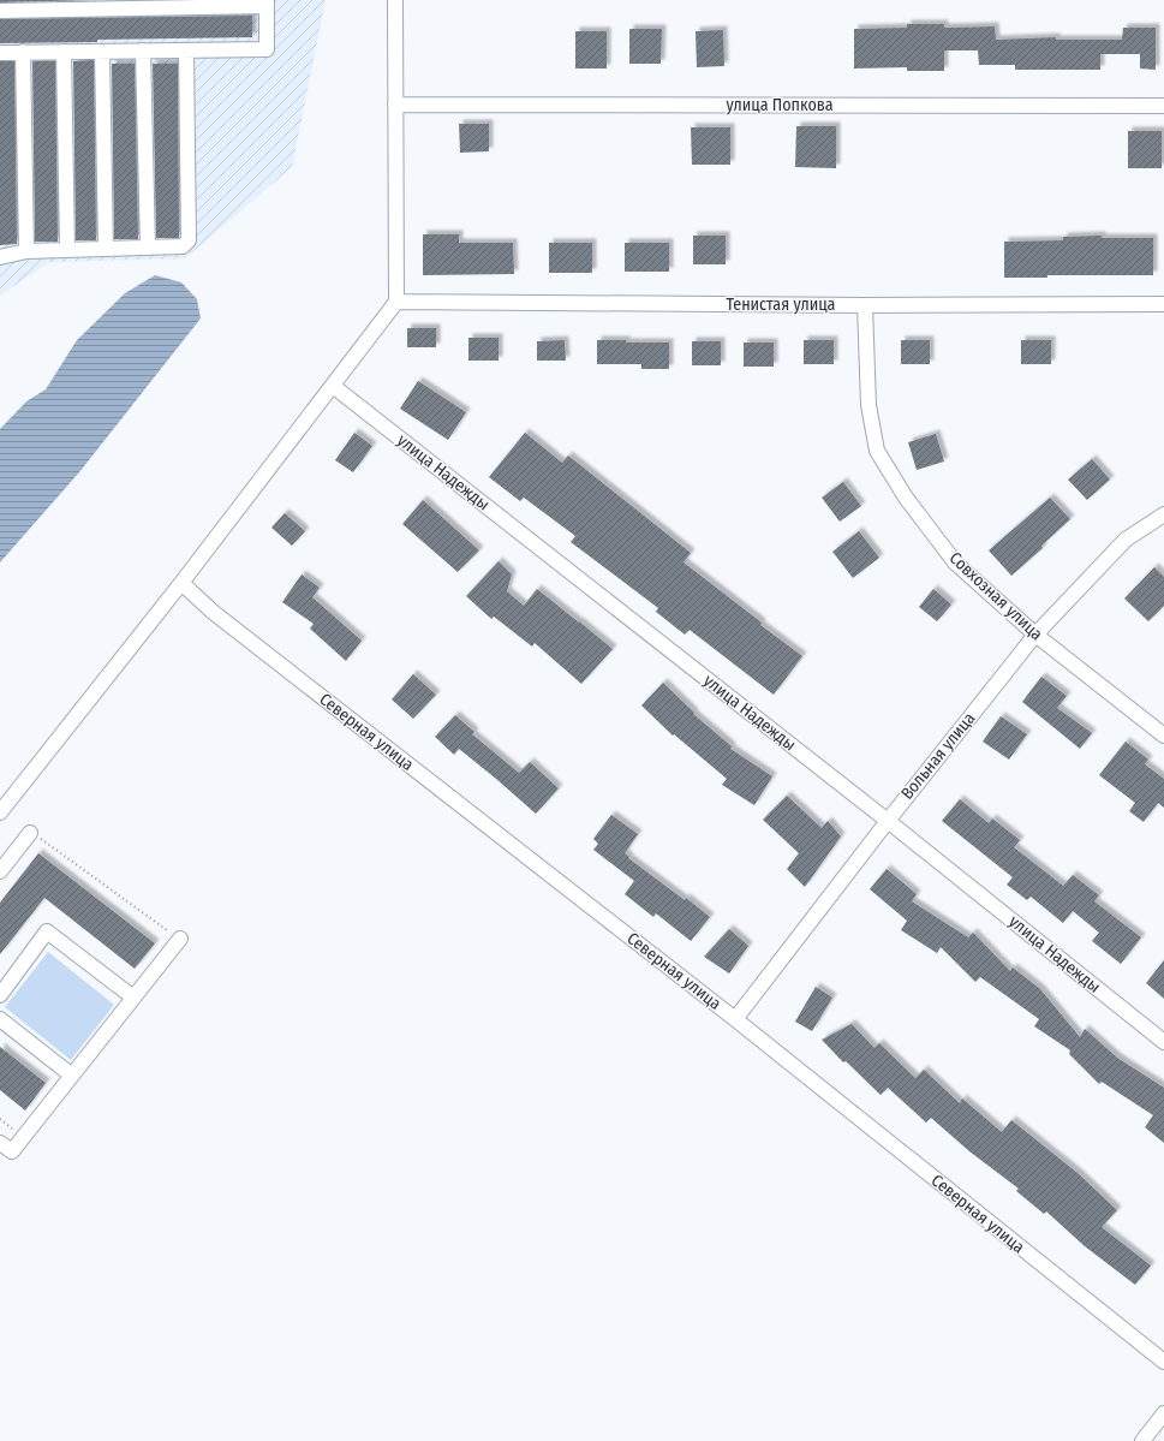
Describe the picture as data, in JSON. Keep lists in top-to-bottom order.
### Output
{
  "streets": {
    "street": [
      "улица Попкова",
      "Тенистая улица",
      "улица Надежды",
      "Совхозная улица",
      "Северная улица",
      "Вольная улица"
    ]
  },
  "crossings": [
    ["Тенистая улица", "Совхозная улица"],
    ["улица Надежды", "Вольная улица"],
    ["Совхозная улица", "Вольная улица"],
    ["Северная улица", "Вольная улица"]
  ]
}
